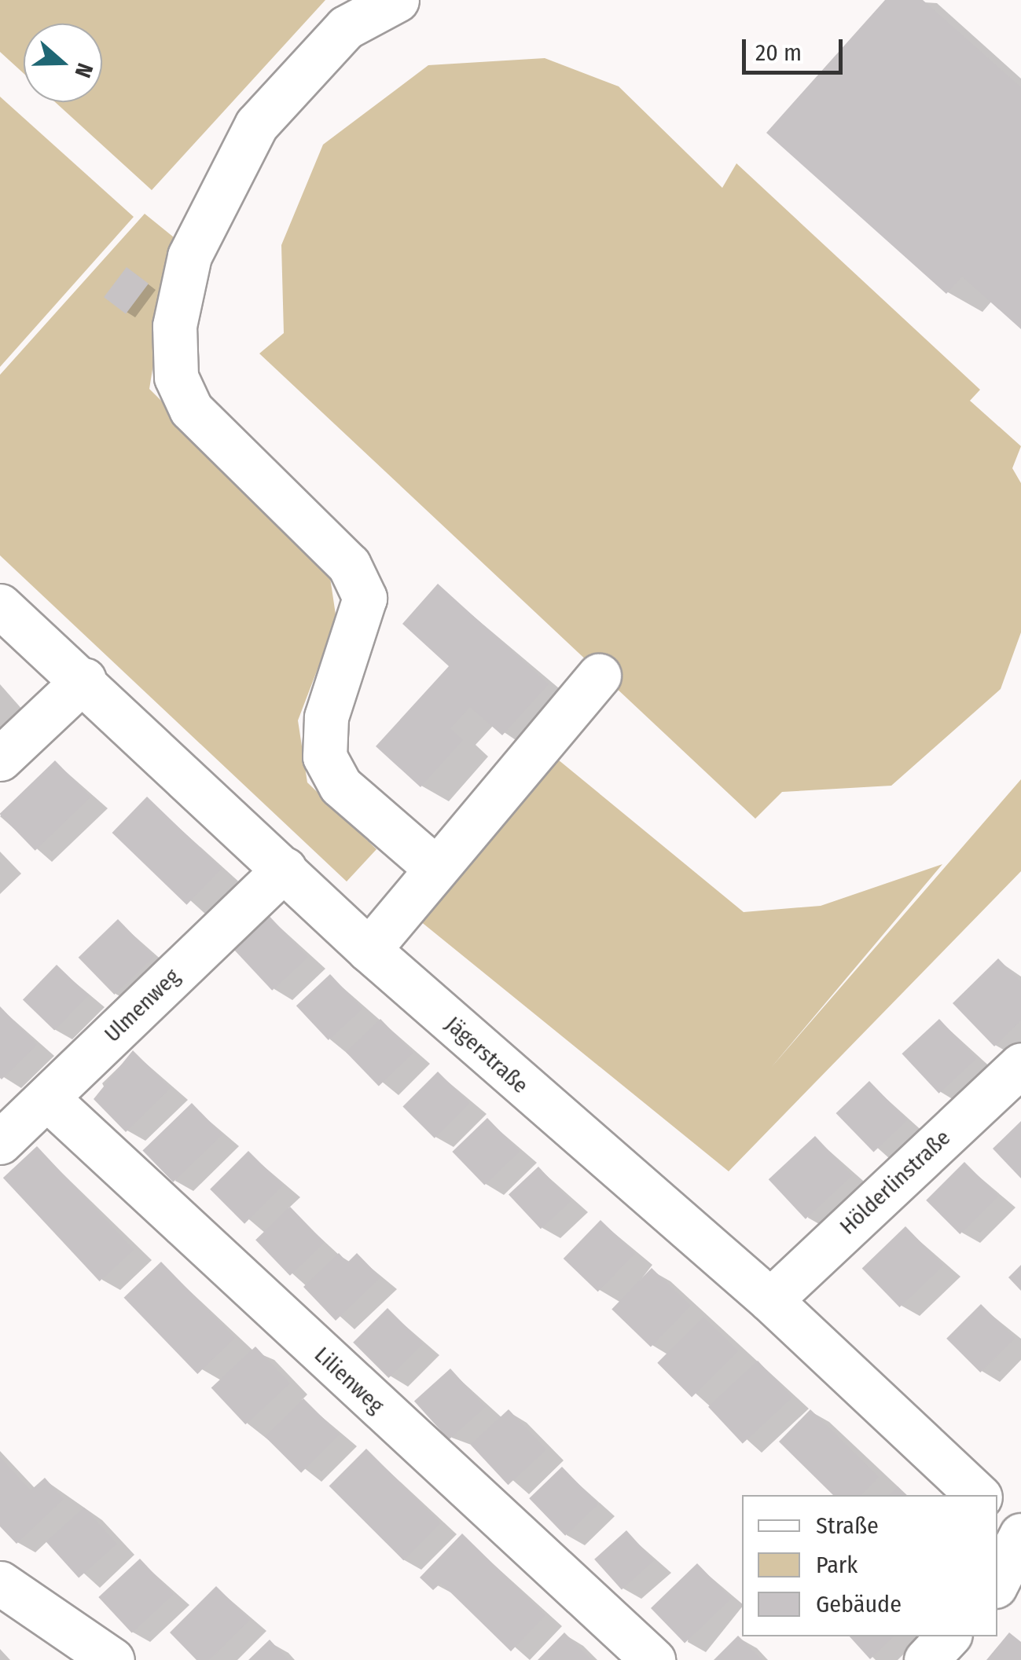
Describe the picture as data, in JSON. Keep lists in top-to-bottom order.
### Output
{
  "streets": {
    "street": [
      "Ulmenweg",
      "Jägerstraße",
      "Hölderlinstraße",
      "Lilienweg"
    ]
  },
  "crossings": [
    ["Ulmenweg", "Jägerstraße"],
    ["Ulmenweg", "Lilienweg"],
    ["Jägerstraße", "Hölderlinstraße"]
  ],
  "legend": ["Straße", "Park", "Gebäude"],
  "scale_bar": "20 m",
  "north": "right"
}
